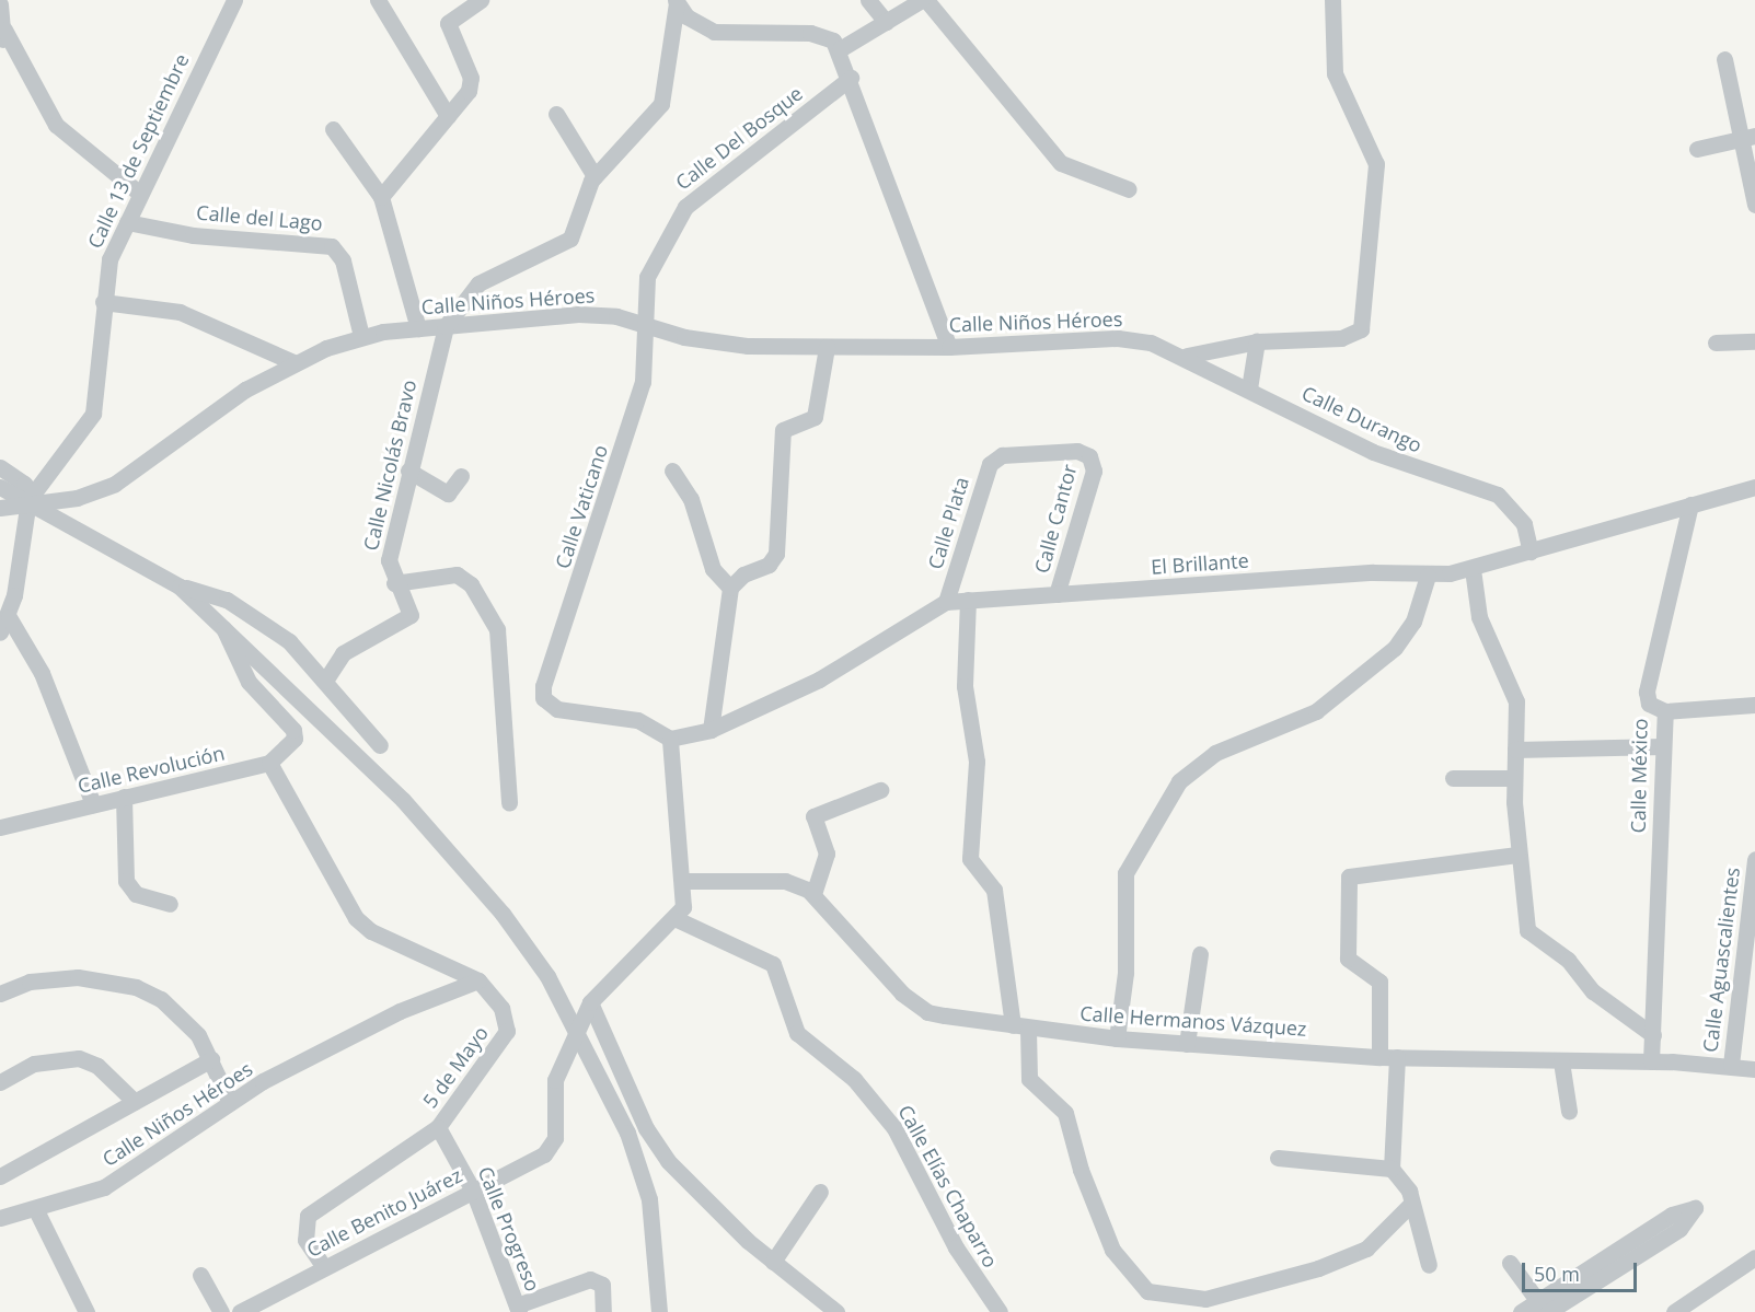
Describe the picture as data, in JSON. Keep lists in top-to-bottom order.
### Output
{
  "streets": {
    "street": [
      "Calle Del Bosque",
      "Calle 13 de Septiembre",
      "Calle del Lago",
      "Calle Niños Héroes",
      "Calle Durango",
      "Calle Nicolás Bravo",
      "Calle Vaticano",
      "Calle Cantor",
      "Calle Plata",
      "El Brillante",
      "Calle Revolución",
      "Calle México",
      "Calle Aguascalientes",
      "Calle Hermanos Vázquez",
      "5 de Mayo",
      "Calle Elías Chaparro",
      "Calle Benito Juárez",
      "Calle Progreso"
    ]
  },
  "crossings": [
    ["Calle Del Bosque", "Calle Vaticano"],
    ["Calle 13 de Septiembre", "Calle del Lago"],
    ["Calle 13 de Septiembre", "Calle Niños Héroes"],
    ["Calle del Lago", "Calle Niños Héroes"],
    ["Calle Niños Héroes", "Calle Durango"],
    ["Calle Niños Héroes", "Calle Nicolás Bravo"],
    ["Calle Niños Héroes", "Calle Vaticano"],
    ["Calle Niños Héroes", "5 de Mayo"],
    ["Calle Durango", "El Brillante"],
    ["Calle Vaticano", "El Brillante"],
    ["Calle Cantor", "Calle Plata"],
    ["Calle Cantor", "El Brillante"],
    ["Calle Plata", "El Brillante"],
    ["El Brillante", "Calle México"],
    ["Calle México", "Calle Hermanos Vázquez"],
    ["Calle Aguascalientes", "Calle Hermanos Vázquez"],
    ["5 de Mayo", "Calle Progreso"],
    ["Calle Elías Chaparro", "Calle Benito Juárez"],
    ["Calle Benito Juárez", "Calle Progreso"]
  ],
  "scale_bar": "50 m"
}
